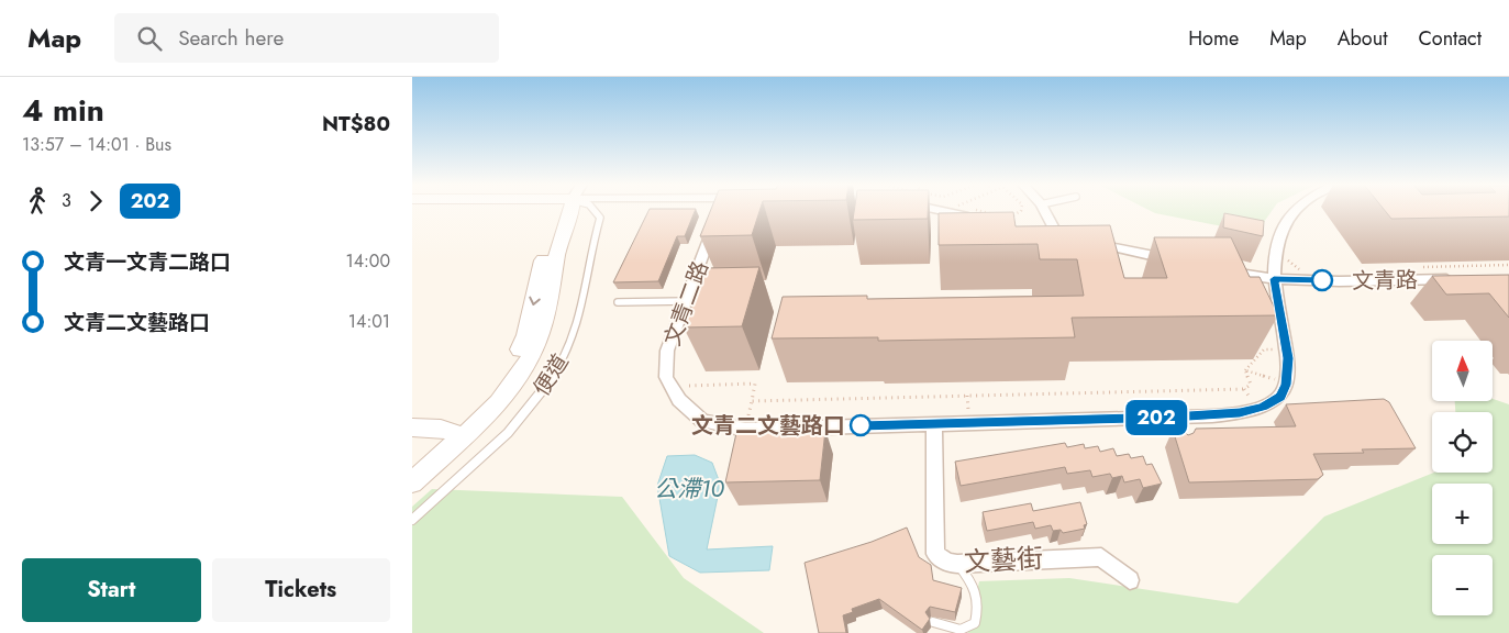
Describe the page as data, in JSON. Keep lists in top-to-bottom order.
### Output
{
  "streets": {
    "street": ["文青路", "文青二路", "文藝街"],
    "lane": ["便道"]
  },
  "crossings": [
    ["文青路", "文青二路"],
    ["文青二路", "文藝街"]
  ],
  "water": ["公滯10"],
  "places": ["文青二文藝路口"],
  "lines": ["bus line 202"],
  "north": "top",
  "page": {
    "header": "Map",
    "search": "Search here",
    "nav": [
      "Home",
      "Map",
      "About",
      "Contact"
    ],
    "heading": ["4 min", "13:57 – 14:01 · Bus", "NT$80"],
    "on_map": "202",
    "legs": ["3", "202"],
    "list": [
      {
        "name": "文青一文青二路口",
        "value": "14:00"
      },
      {
        "name": "文青二文藝路口",
        "value": "14:01"
      }
    ],
    "map_buttons": ["+", "−"],
    "buttons": ["Start", "Tickets"]
  }
}
